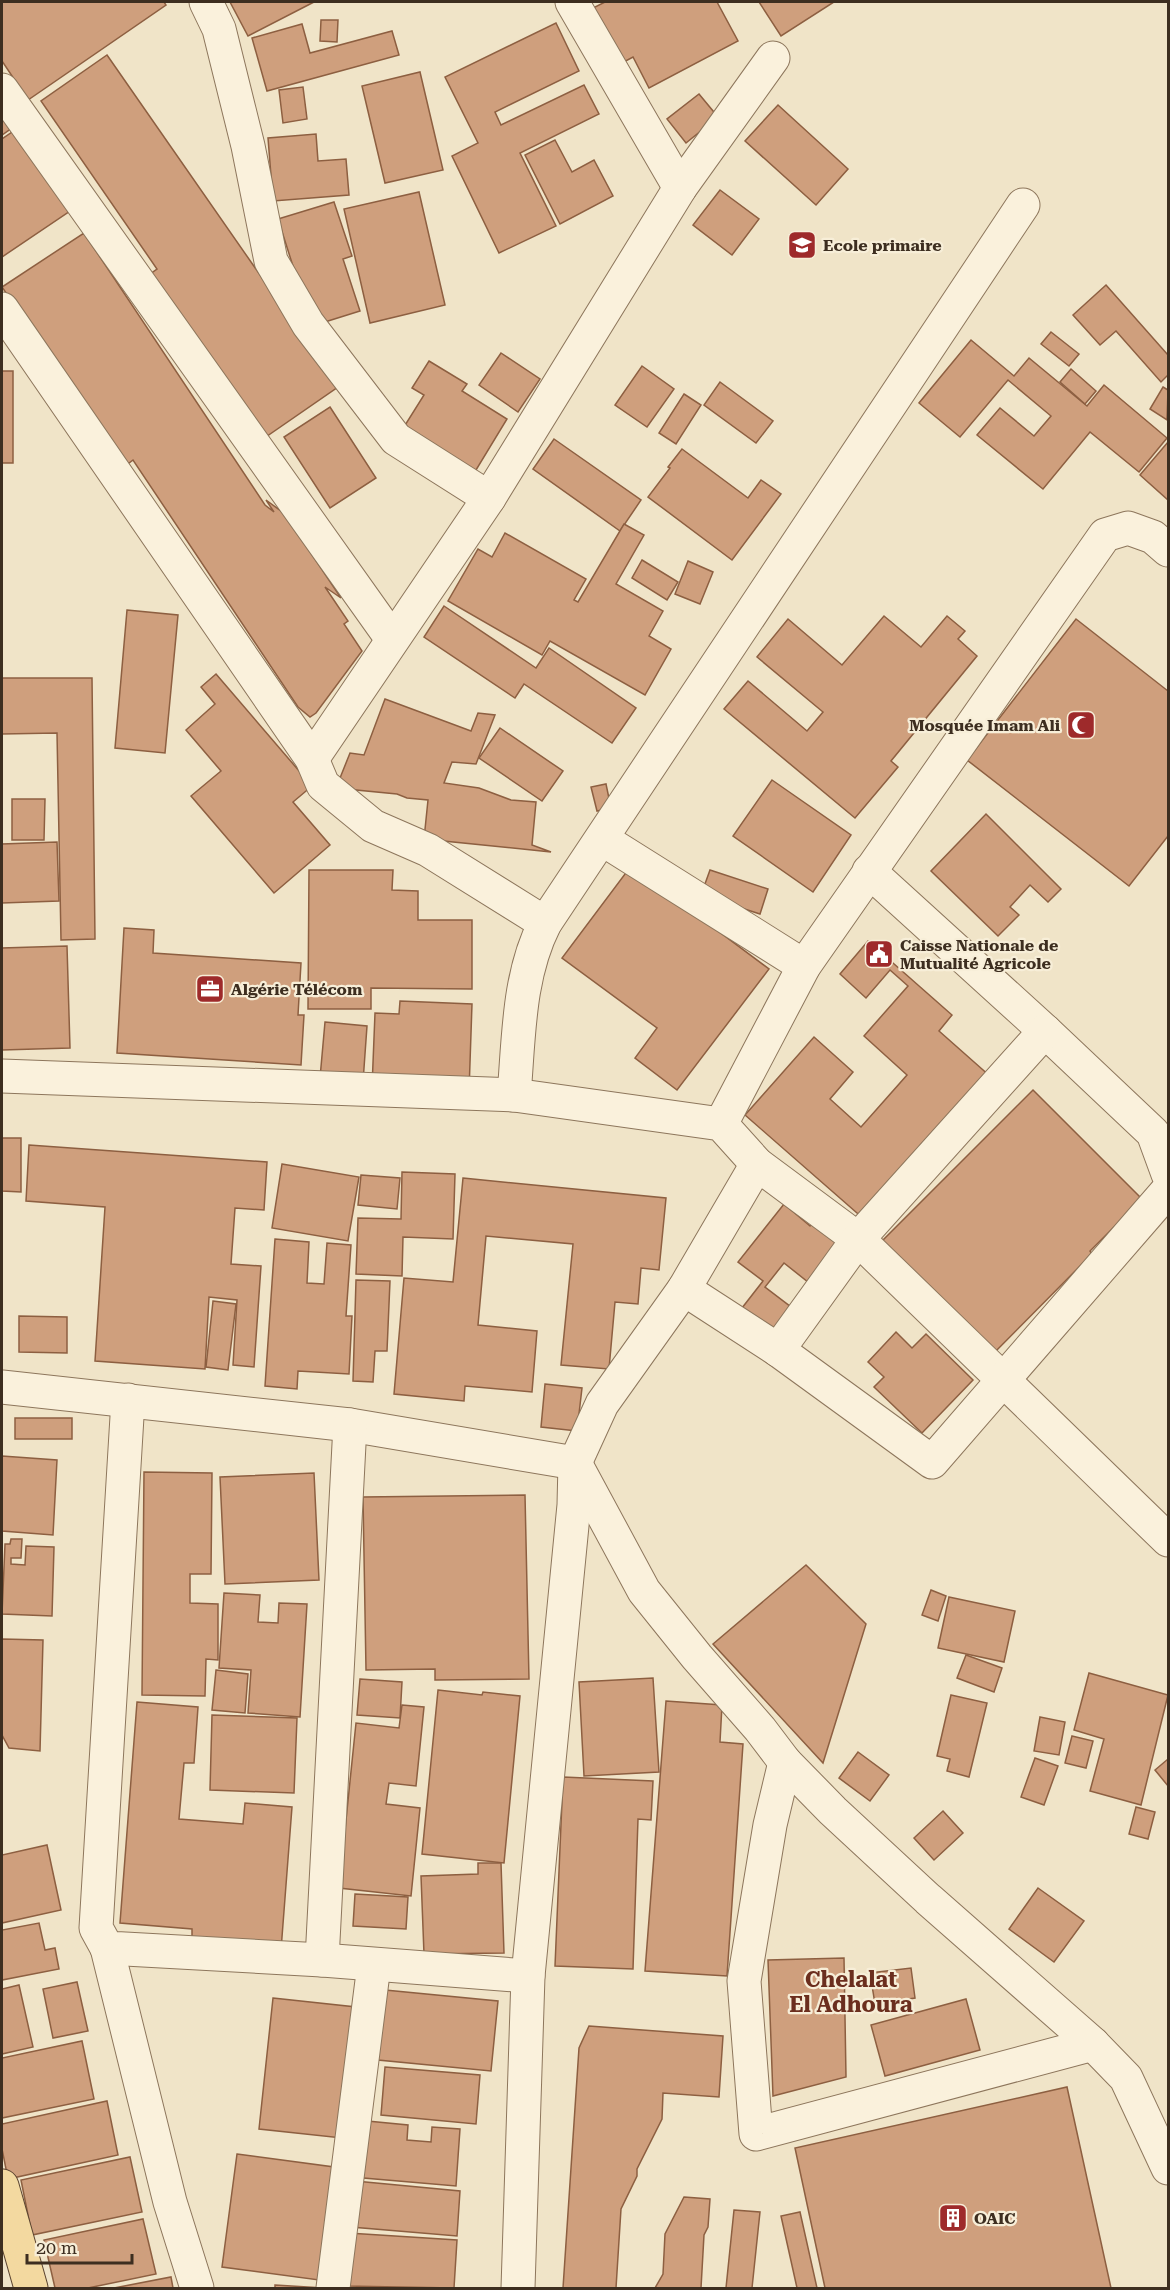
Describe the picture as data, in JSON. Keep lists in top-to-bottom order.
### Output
{
  "districts": ["Chelalat El Adhoura"],
  "places": {
    "school or university": ["Ecole primaire"],
    "mosque": ["Mosquée Imam Ali"],
    "public building": ["Caisse Nationale de Mutualité Agricole"],
    "office": ["Algérie Télécom"],
    "building": ["OAIC"]
  },
  "scale_bar": "20 m"
}
